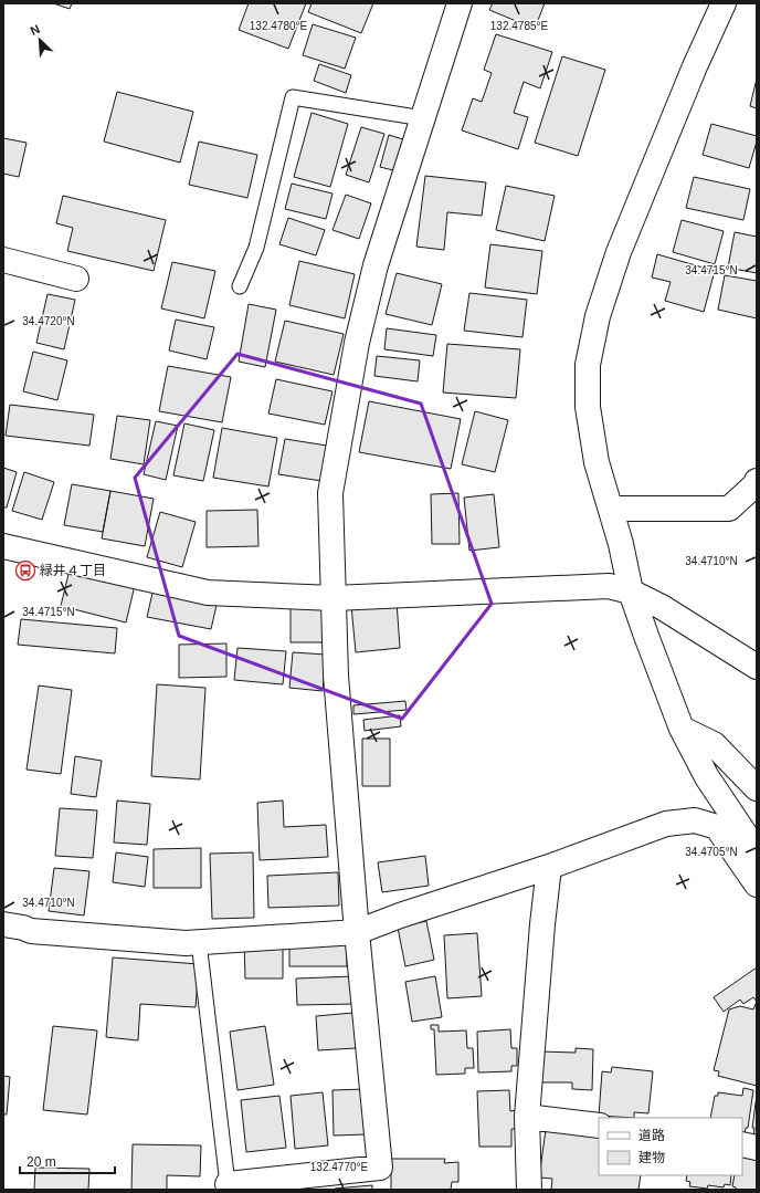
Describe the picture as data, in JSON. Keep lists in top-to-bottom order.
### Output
{
  "places": {
    "bus stop": ["緑井４丁目"]
  },
  "legend": ["道路", "建物"],
  "scale_bar": "20 m",
  "north": "top left",
  "coordinates": [
    "132.4780°E",
    "132.4785°E",
    "34.4715°N",
    "34.4720°N",
    "34.4710°N",
    "34.4705°N",
    "132.4770°E"
  ]
}
